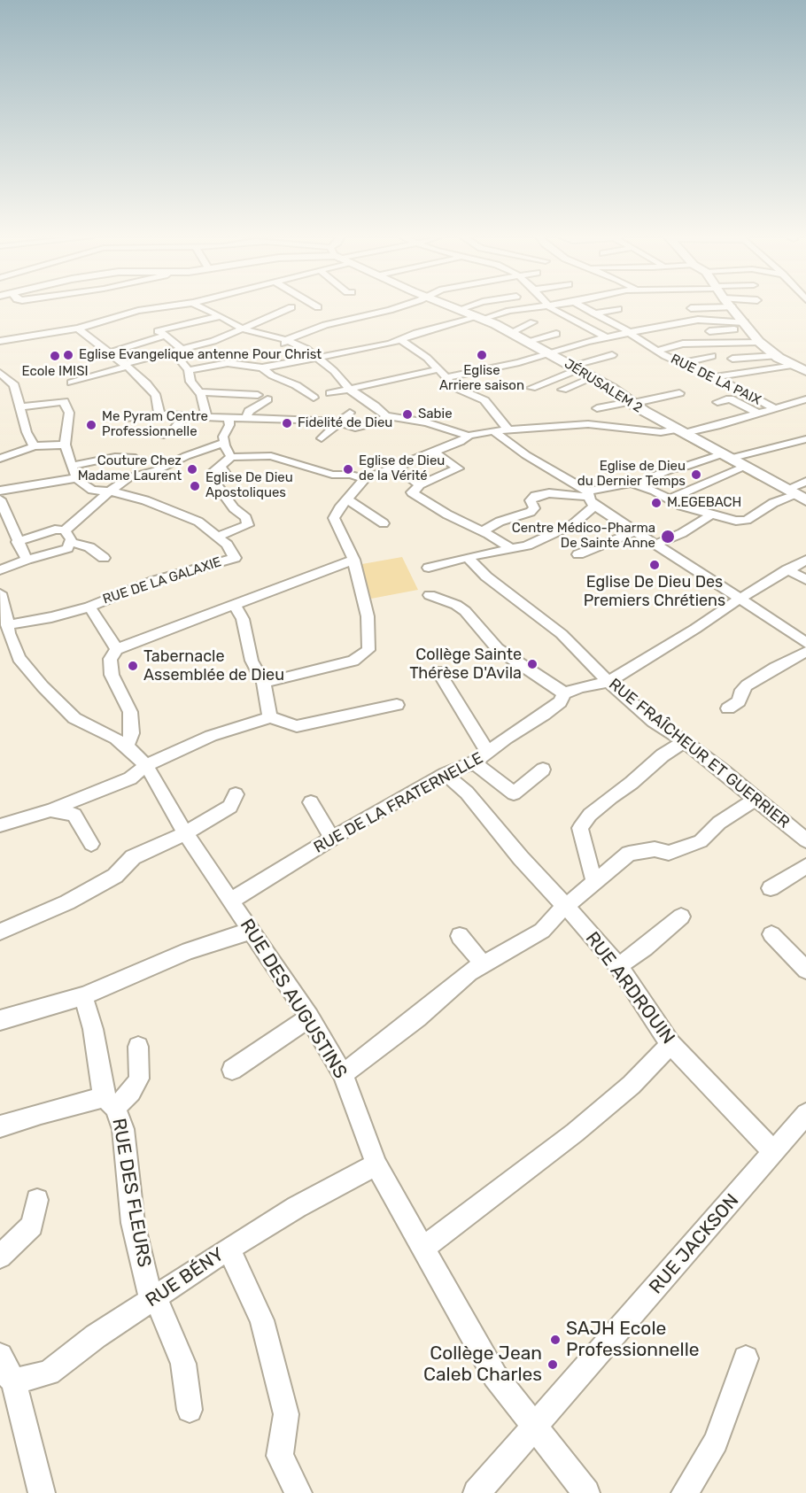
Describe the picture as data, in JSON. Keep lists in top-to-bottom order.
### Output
{
  "streets": {
    "street": [
      "RUE DE LA PAIX",
      "JÉRUSALEM 2",
      "RUE DE LA GALAXIE",
      "RUE FRAÎCHEUR ET GUERRIER",
      "RUE DE LA FRATERNELLE",
      "RUE ARDROUIN",
      "RUE DES AUGUSTINS",
      "RUE DES FLEURS",
      "RUE JACKSON",
      "RUE BÉNY"
    ]
  },
  "crossings": [
    ["RUE DE LA GALAXIE", "RUE DES AUGUSTINS"],
    ["RUE DE LA FRATERNELLE", "RUE ARDROUIN"],
    ["RUE DE LA FRATERNELLE", "RUE DES AUGUSTINS"],
    ["RUE ARDROUIN", "RUE JACKSON"],
    ["RUE DES AUGUSTINS", "RUE JACKSON"],
    ["RUE DES AUGUSTINS", "RUE BÉNY"],
    ["RUE DES FLEURS", "RUE BÉNY"]
  ],
  "places": [
    "Eglise Evangelique antenne Pour Christ",
    "Eglise Arriere saison",
    "Ecole IMISI",
    "Sabie",
    "Fidelité de Dieu",
    "Me Pyram Centre Professionnelle",
    "Couture Chez Madame Laurent",
    "Eglise de Dieu de la Vérité",
    "Eglise de Dieu du Dernier Temps",
    "Eglise De Dieu Apostoliques",
    "M.EGEBACH",
    "Centre Médico-Pharma De Sainte Anne",
    "Eglise De Dieu Des Premiers Chrétiens",
    "Collège Sainte Thérèse D'Avila",
    "Tabernacle Assemblée de Dieu",
    "SAJH Ecole Professionnelle",
    "Collège Jean Caleb Charles"
  ]
}
